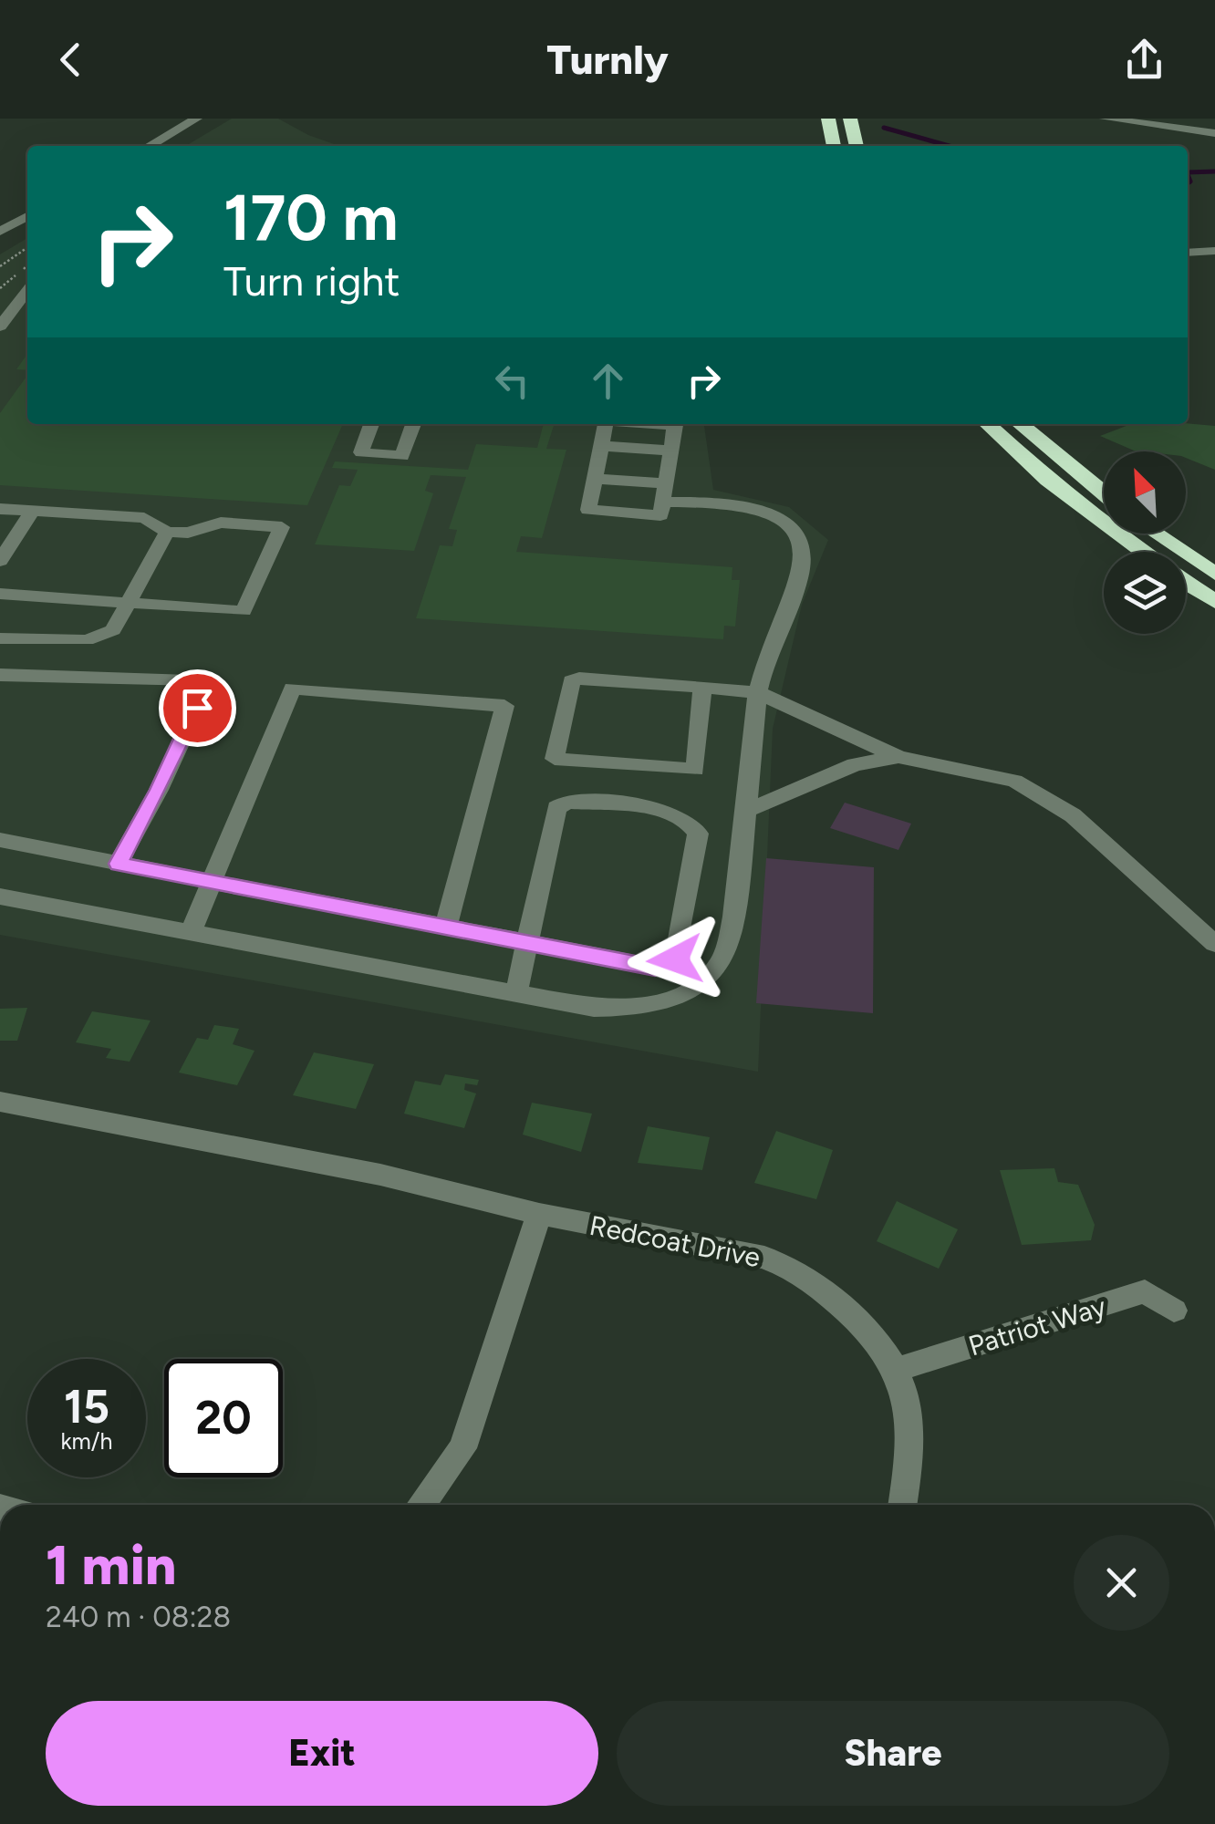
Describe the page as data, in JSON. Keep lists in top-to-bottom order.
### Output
{
  "streets": {
    "street": ["Redcoat Drive", "Patriot Way"]
  },
  "crossings": [
    ["Redcoat Drive", "Patriot Way"]
  ],
  "north": "top left",
  "page": {
    "header": "Turnly",
    "turn": ["170 m", "Turn right"],
    "speed": "15 km/h",
    "limit": "20",
    "heading": ["1 min", "240 m · 08:28"],
    "buttons": ["Exit", "Share"]
  }
}
